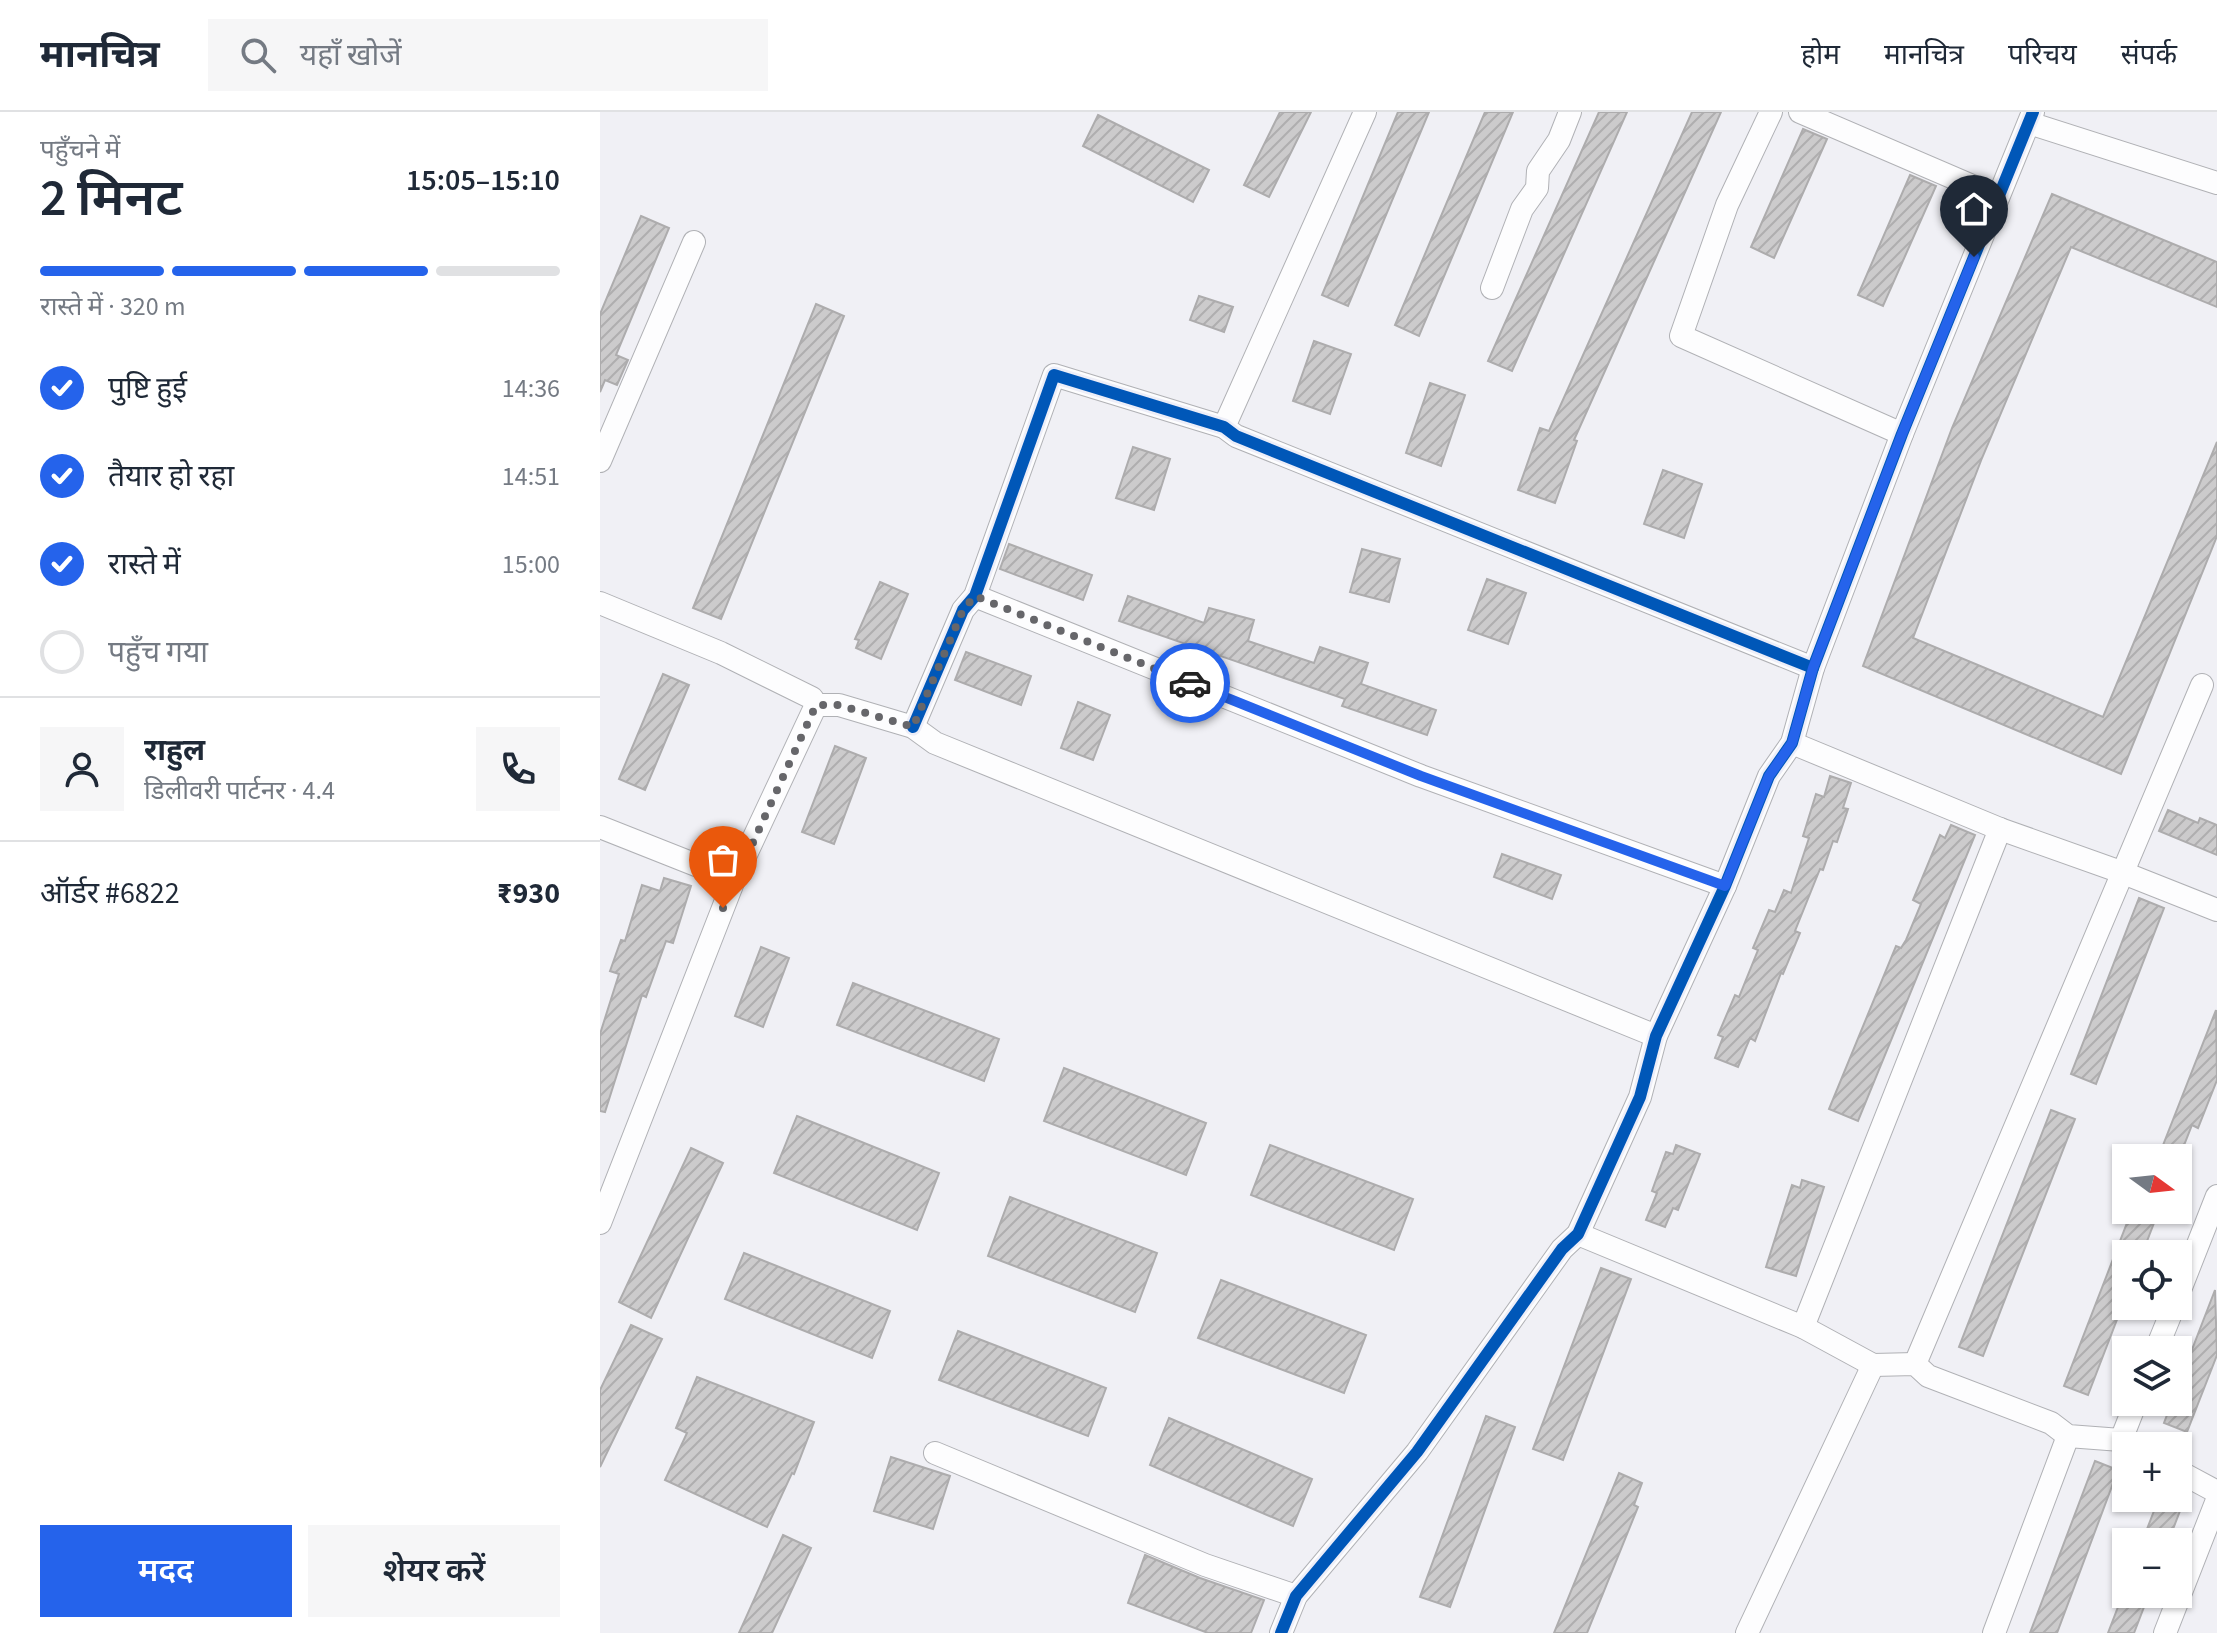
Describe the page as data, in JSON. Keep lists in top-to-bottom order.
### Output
{
  "north": "right",
  "page": {
    "header": "मानचित्र",
    "search": "यहाँ खोजें",
    "nav": [
      "होम",
      "मानचित्र",
      "परिचय",
      "संपर्क"
    ],
    "heading": ["2 मिनट", "पहुँचने में", "15:05–15:10"],
    "panel": [
      "राहुल",
      "डिलीवरी पार्टनर · 4.4",
      "ऑर्डर #6822",
      "₹930"
    ],
    "bar": "रास्ते में · 320 m",
    "list": [
      ["पुष्टि हुई", "14:36"],
      ["तैयार हो रहा", "14:51"],
      ["रास्ते में", "15:00"],
      "पहुँच गया"
    ],
    "map_buttons": ["+", "−"],
    "buttons": ["मदद", "शेयर करें"]
  }
}
